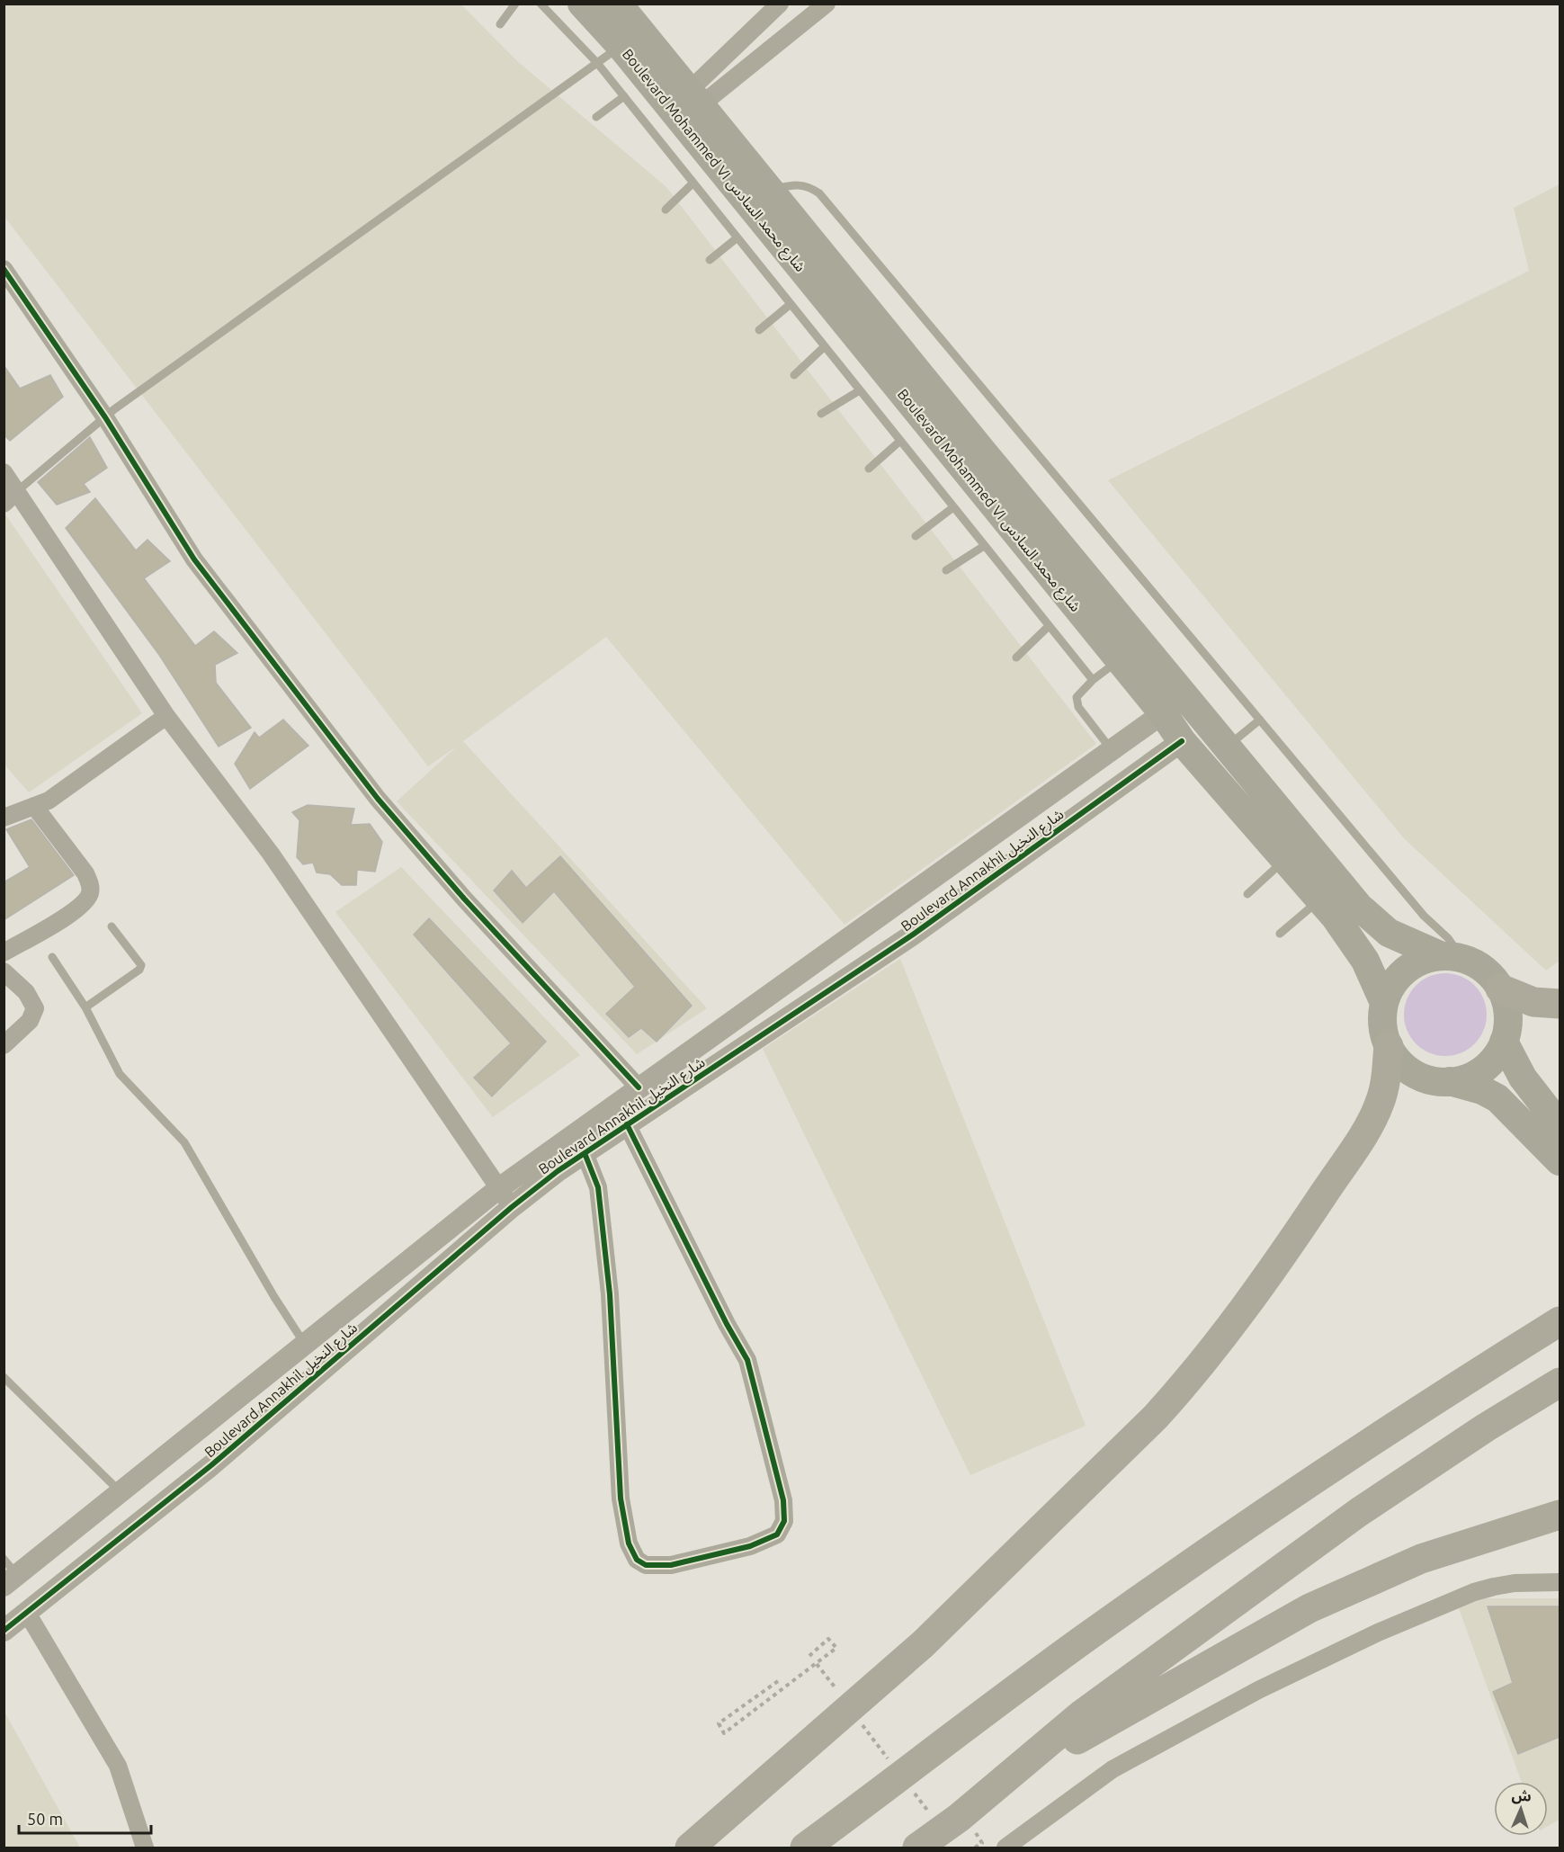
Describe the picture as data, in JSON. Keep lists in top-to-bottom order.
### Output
{
  "streets": {
    "highway": ["Boulevard Mohammed VI شارع محمد السادس"],
    "street": ["Boulevard Annakhil شارع النخيل"]
  },
  "crossings": [
    ["Boulevard Mohammed VI شارع محمد السادس", "Boulevard Annakhil شارع النخيل"]
  ],
  "scale_bar": "50 m",
  "north": "top"
}
